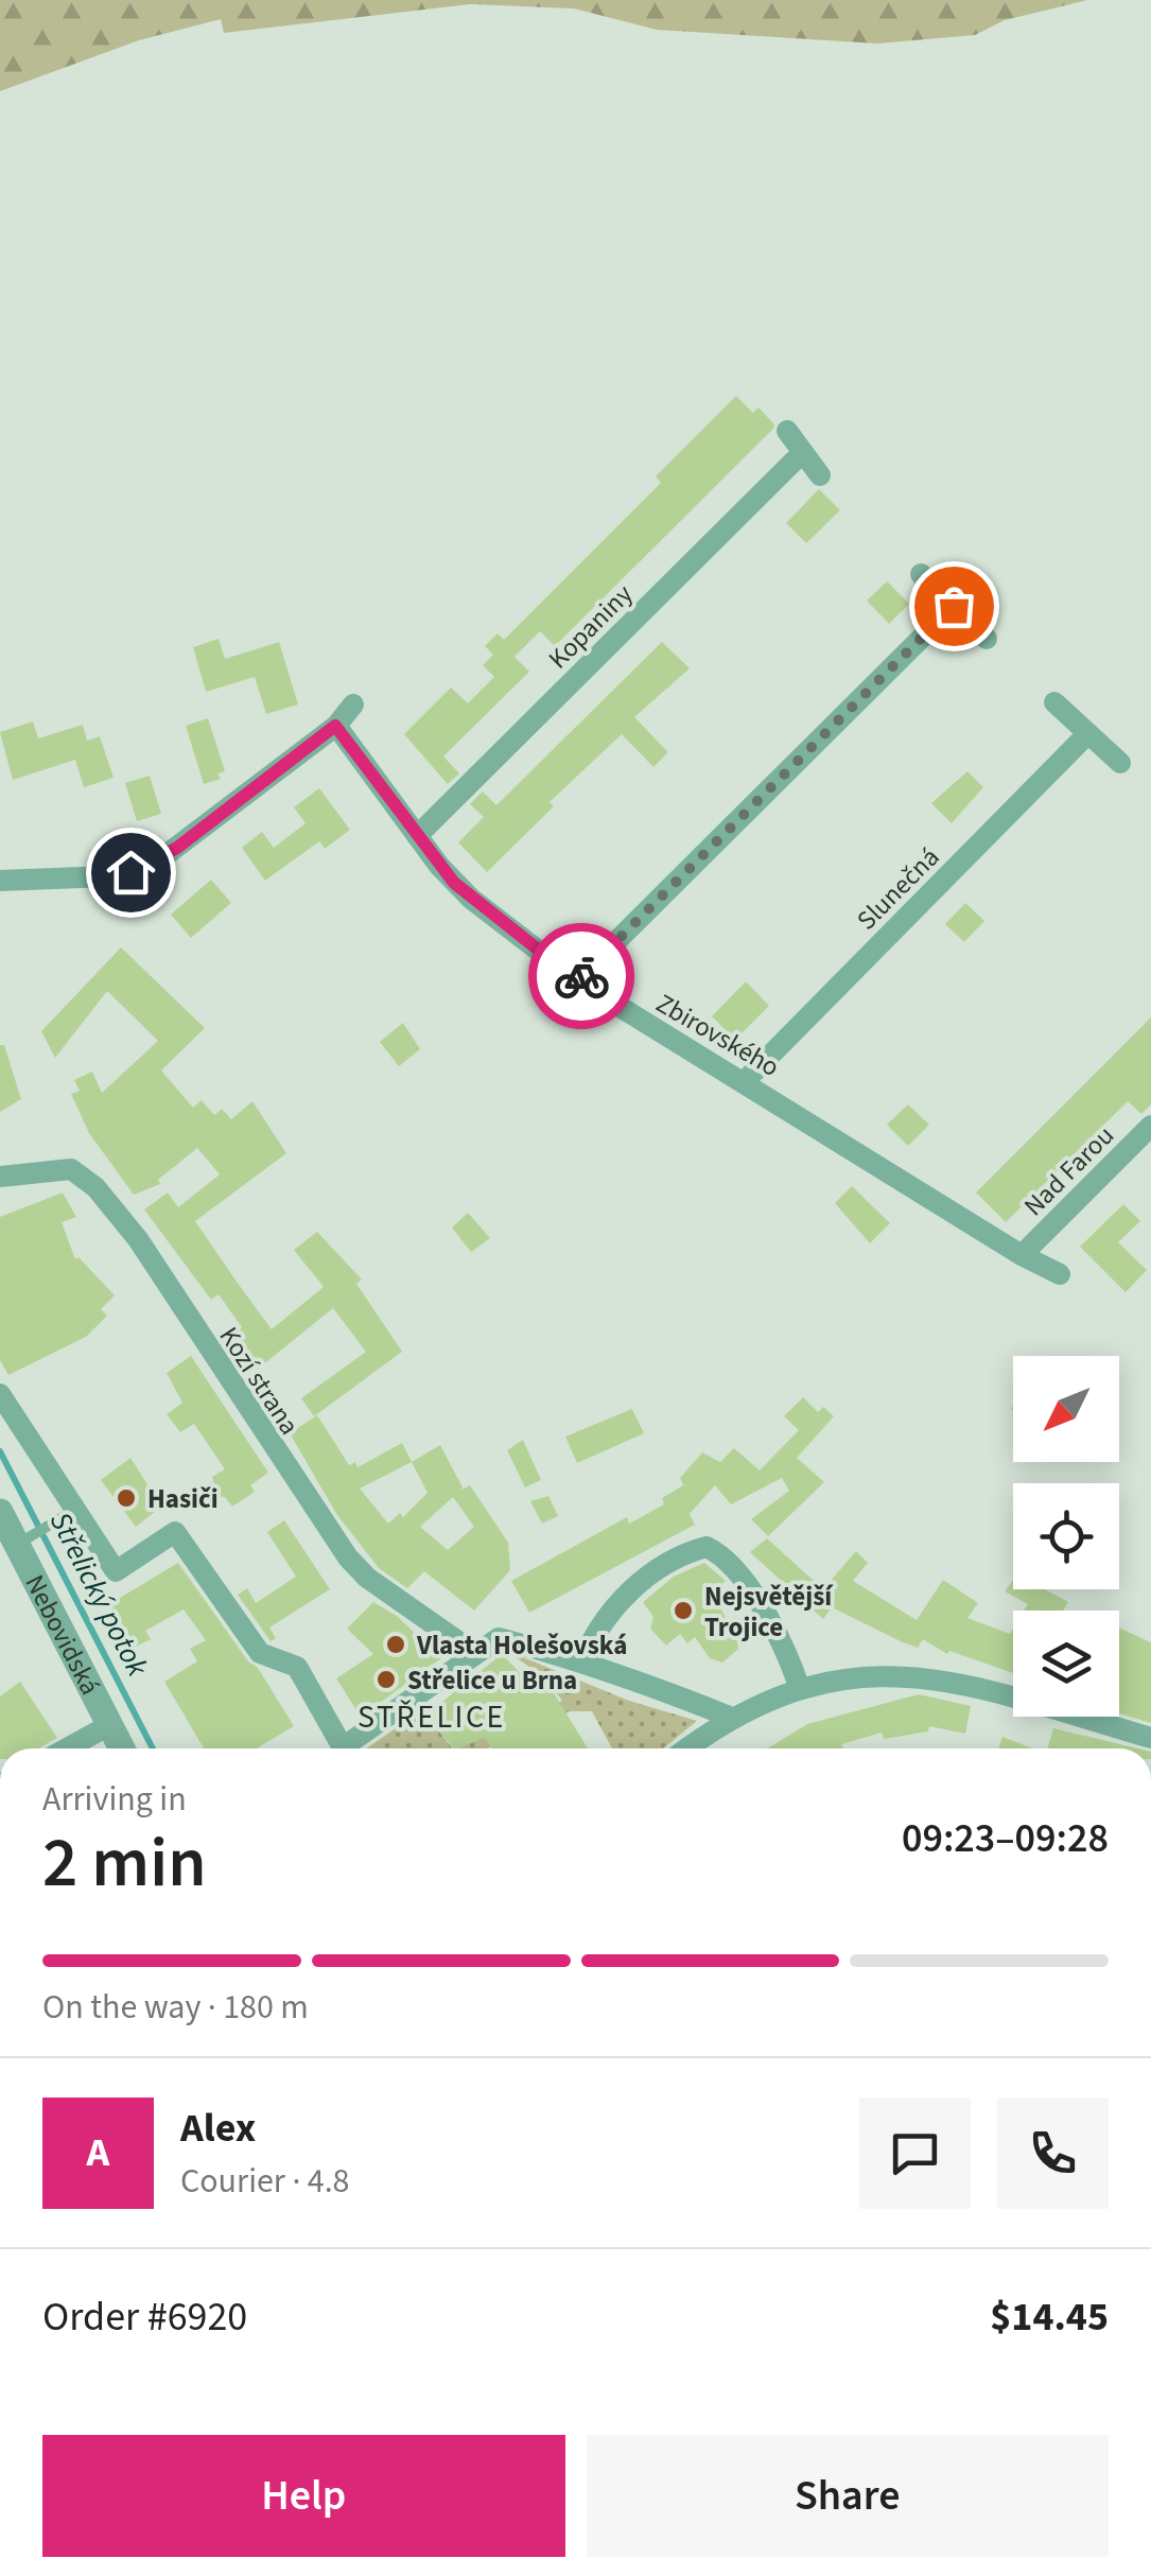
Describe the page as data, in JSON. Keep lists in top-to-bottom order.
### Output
{
  "streets": {
    "street": [
      "Kopaniny",
      "Slunečná",
      "Zbirovského",
      "Nad Farou",
      "Kozí strana",
      "Nebovidská"
    ]
  },
  "crossings": [
    ["Kopaniny", "Zbirovského"],
    ["Slunečná", "Zbirovského"],
    ["Zbirovského", "Nad Farou"]
  ],
  "districts": ["STŘELICE"],
  "water": ["Střelický potok"],
  "places": [
    "Hasiči",
    "Nejsvětější Trojice",
    "Vlasta Holešovská",
    "Střelice u Brna"
  ],
  "north": "bottom left",
  "page": {
    "heading": ["2 min", "Arriving in", "09:23–09:28"],
    "panel": [
      "Alex",
      "Courier · 4.8",
      "Order #6920",
      "$14.45"
    ],
    "bar": "On the way · 180 m",
    "round": "A",
    "buttons": ["Help", "Share"]
  }
}
